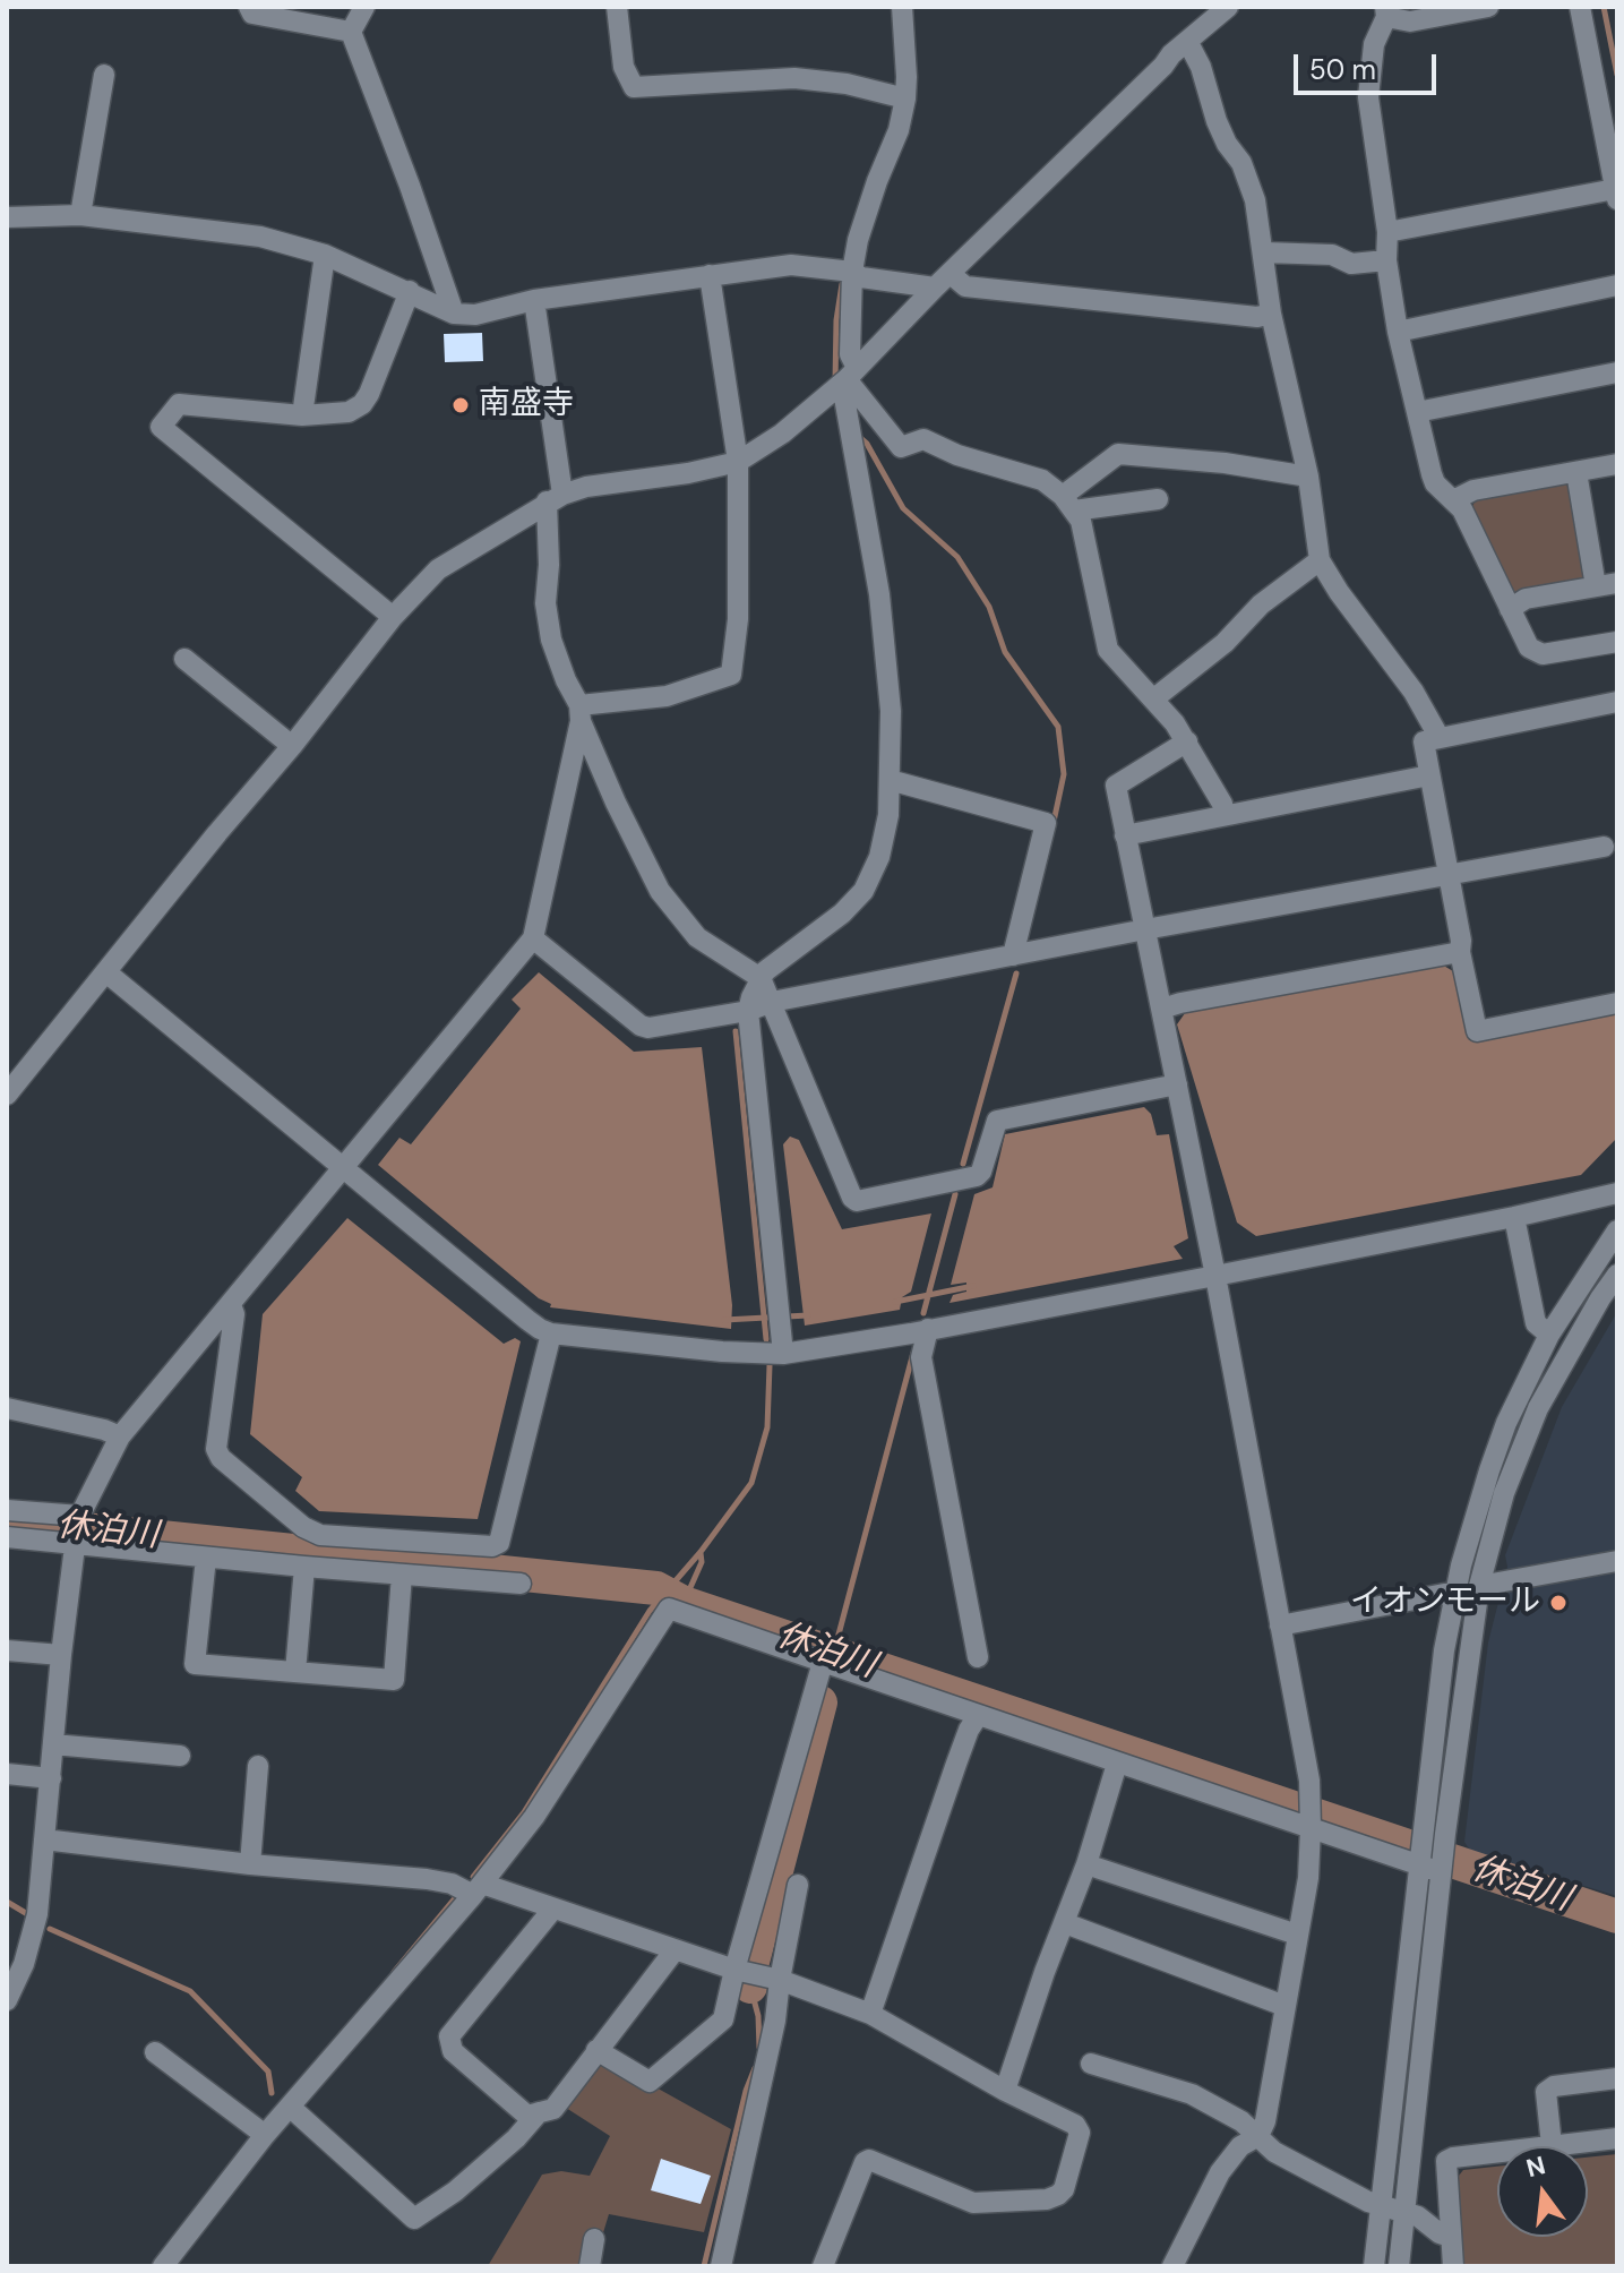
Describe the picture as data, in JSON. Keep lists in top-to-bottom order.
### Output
{
  "water": ["休泊川"],
  "places": ["南盛寺", "イオンモール"],
  "scale_bar": "50 m",
  "north": "top"
}
